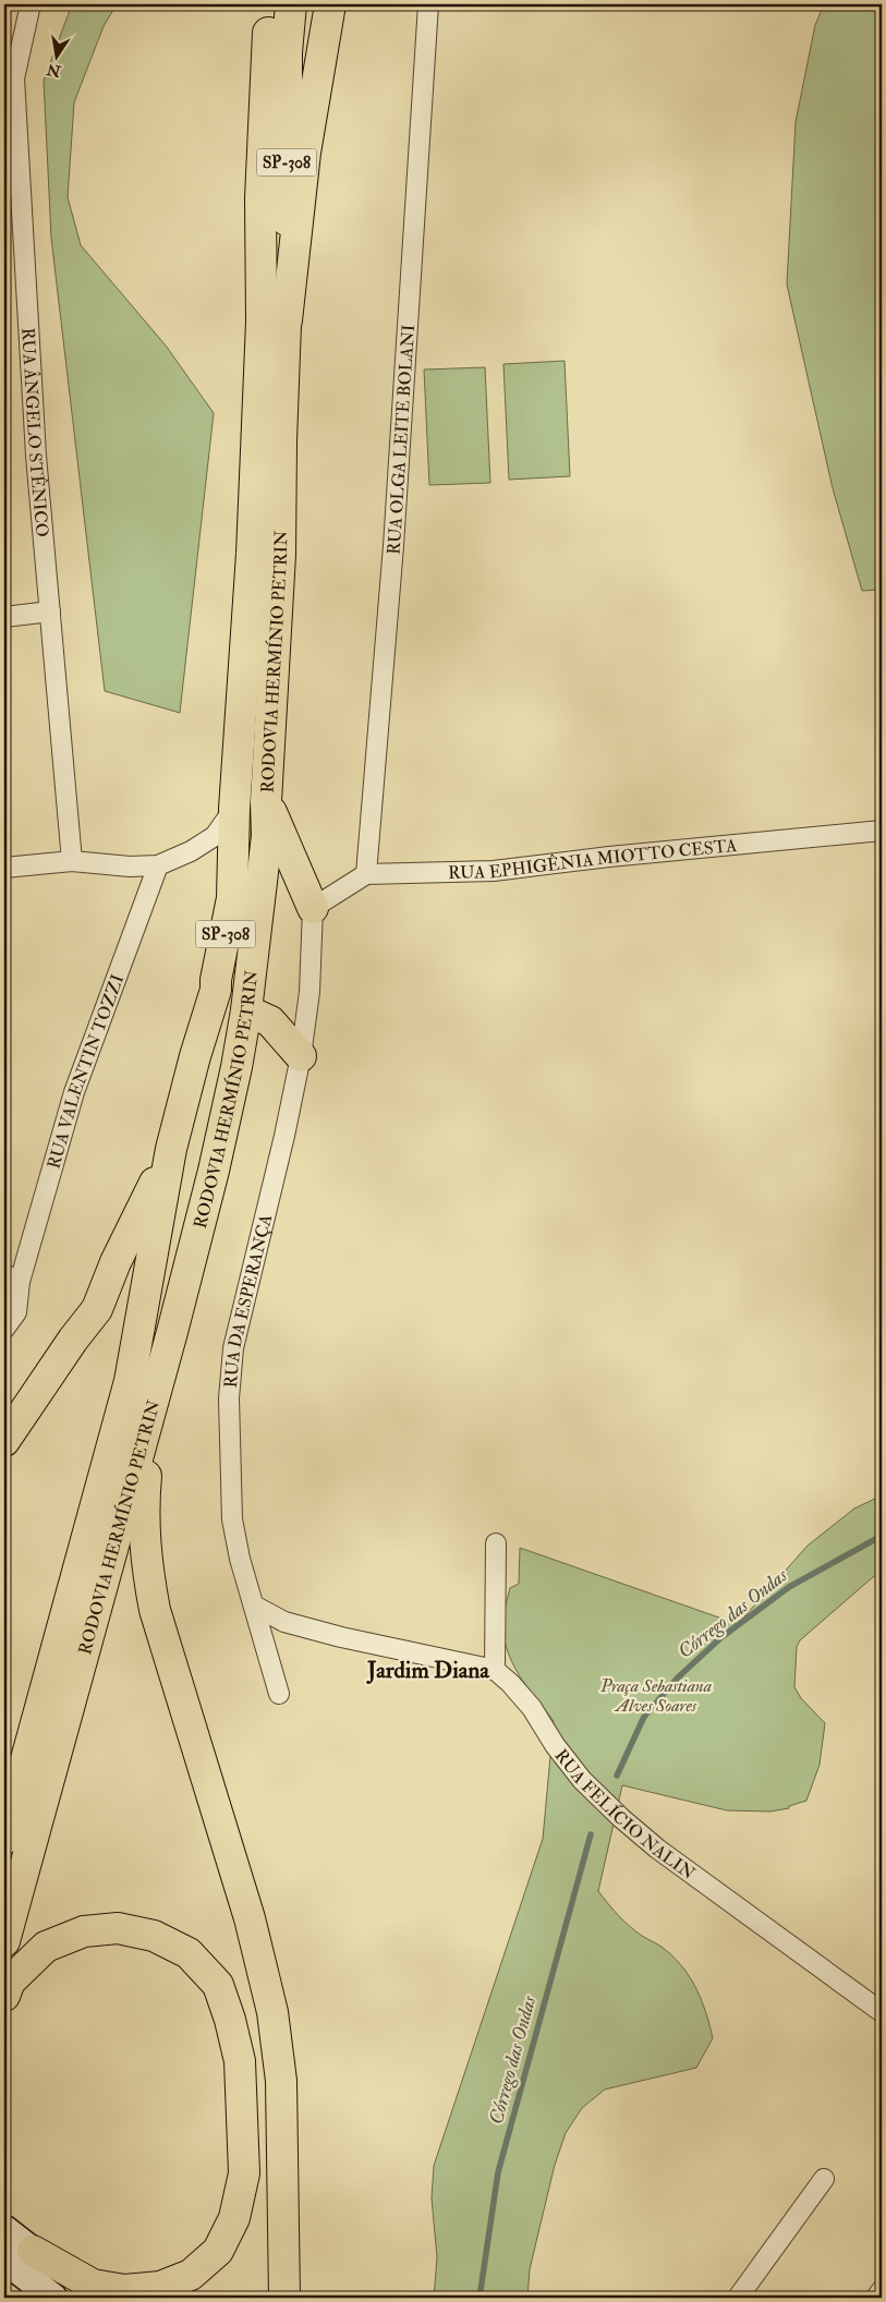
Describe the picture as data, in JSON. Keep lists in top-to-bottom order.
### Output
{
  "streets": {
    "main road": ["SP-308", "RODOVIA HERMÍNIO PETRIN"],
    "street": [
      "RUA ÂNGELO STÊNICO",
      "RUA OLGA LEITE BOLANI",
      "RUA EPHIGÊNIA MIOTTO CESTA",
      "RUA VALENTIN TOZZI",
      "RUA DA ESPERANÇA",
      "RUA FELÍCIO NALIN"
    ]
  },
  "crossings": [
    ["RUA OLGA LEITE BOLANI", "RUA EPHIGÊNIA MIOTTO CESTA"]
  ],
  "districts": ["Jardim Diana"],
  "water": ["Córrego das Ondas"],
  "parks": ["Praça Sebastiana Alves Soares"],
  "north": "bottom"
}
